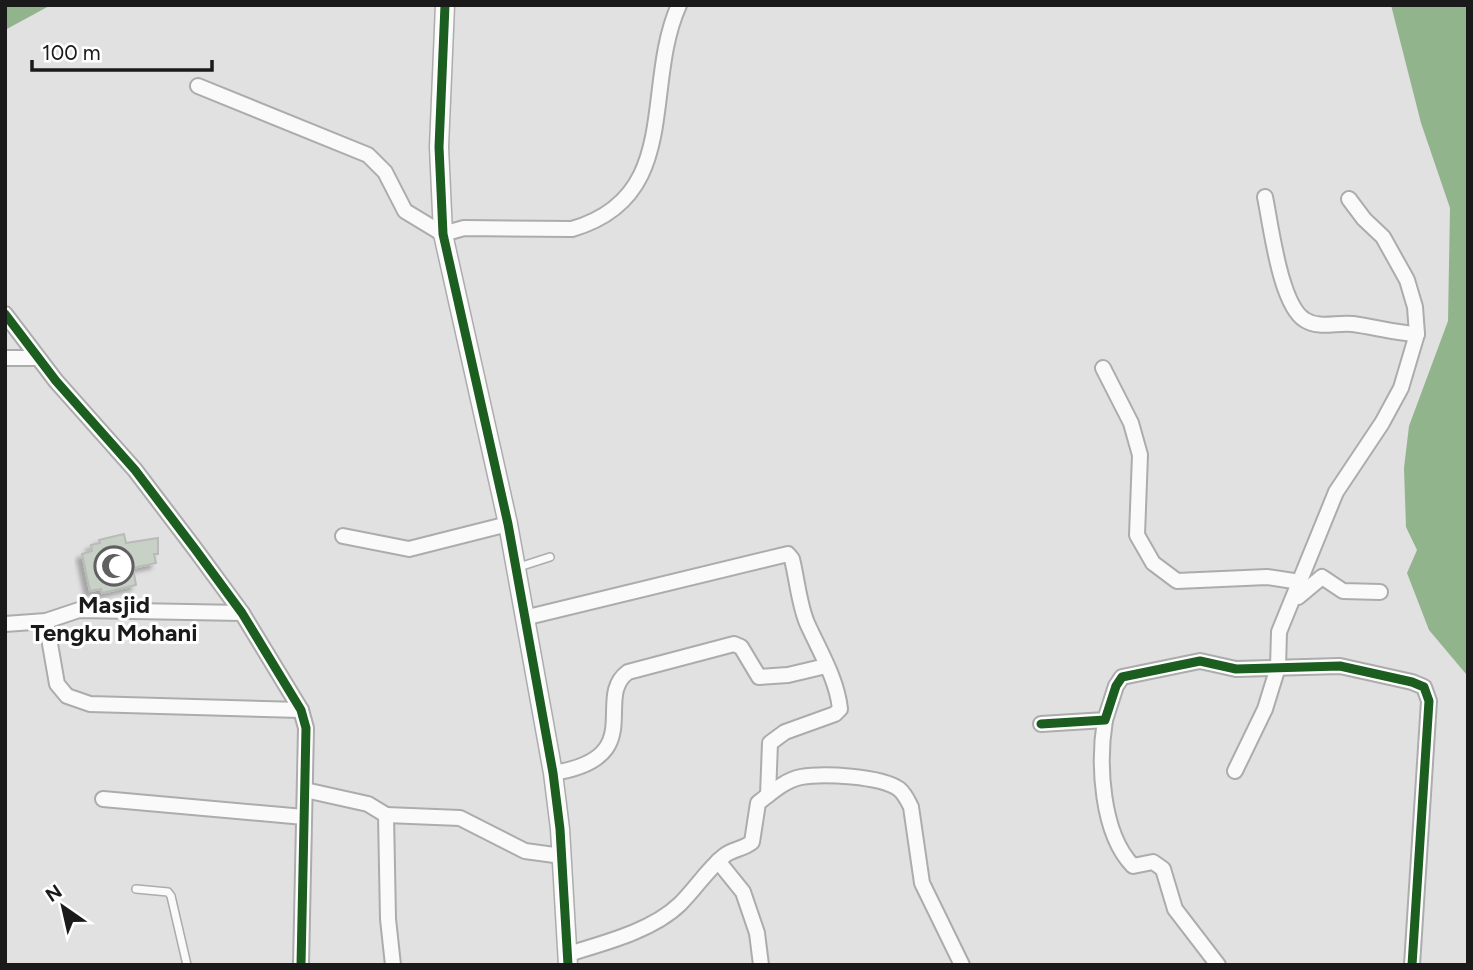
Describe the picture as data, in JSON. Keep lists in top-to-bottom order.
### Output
{
  "places": {
    "mosque": ["Masjid Tengku Mohani"]
  },
  "scale_bar": "100 m",
  "north": "top left"
}
